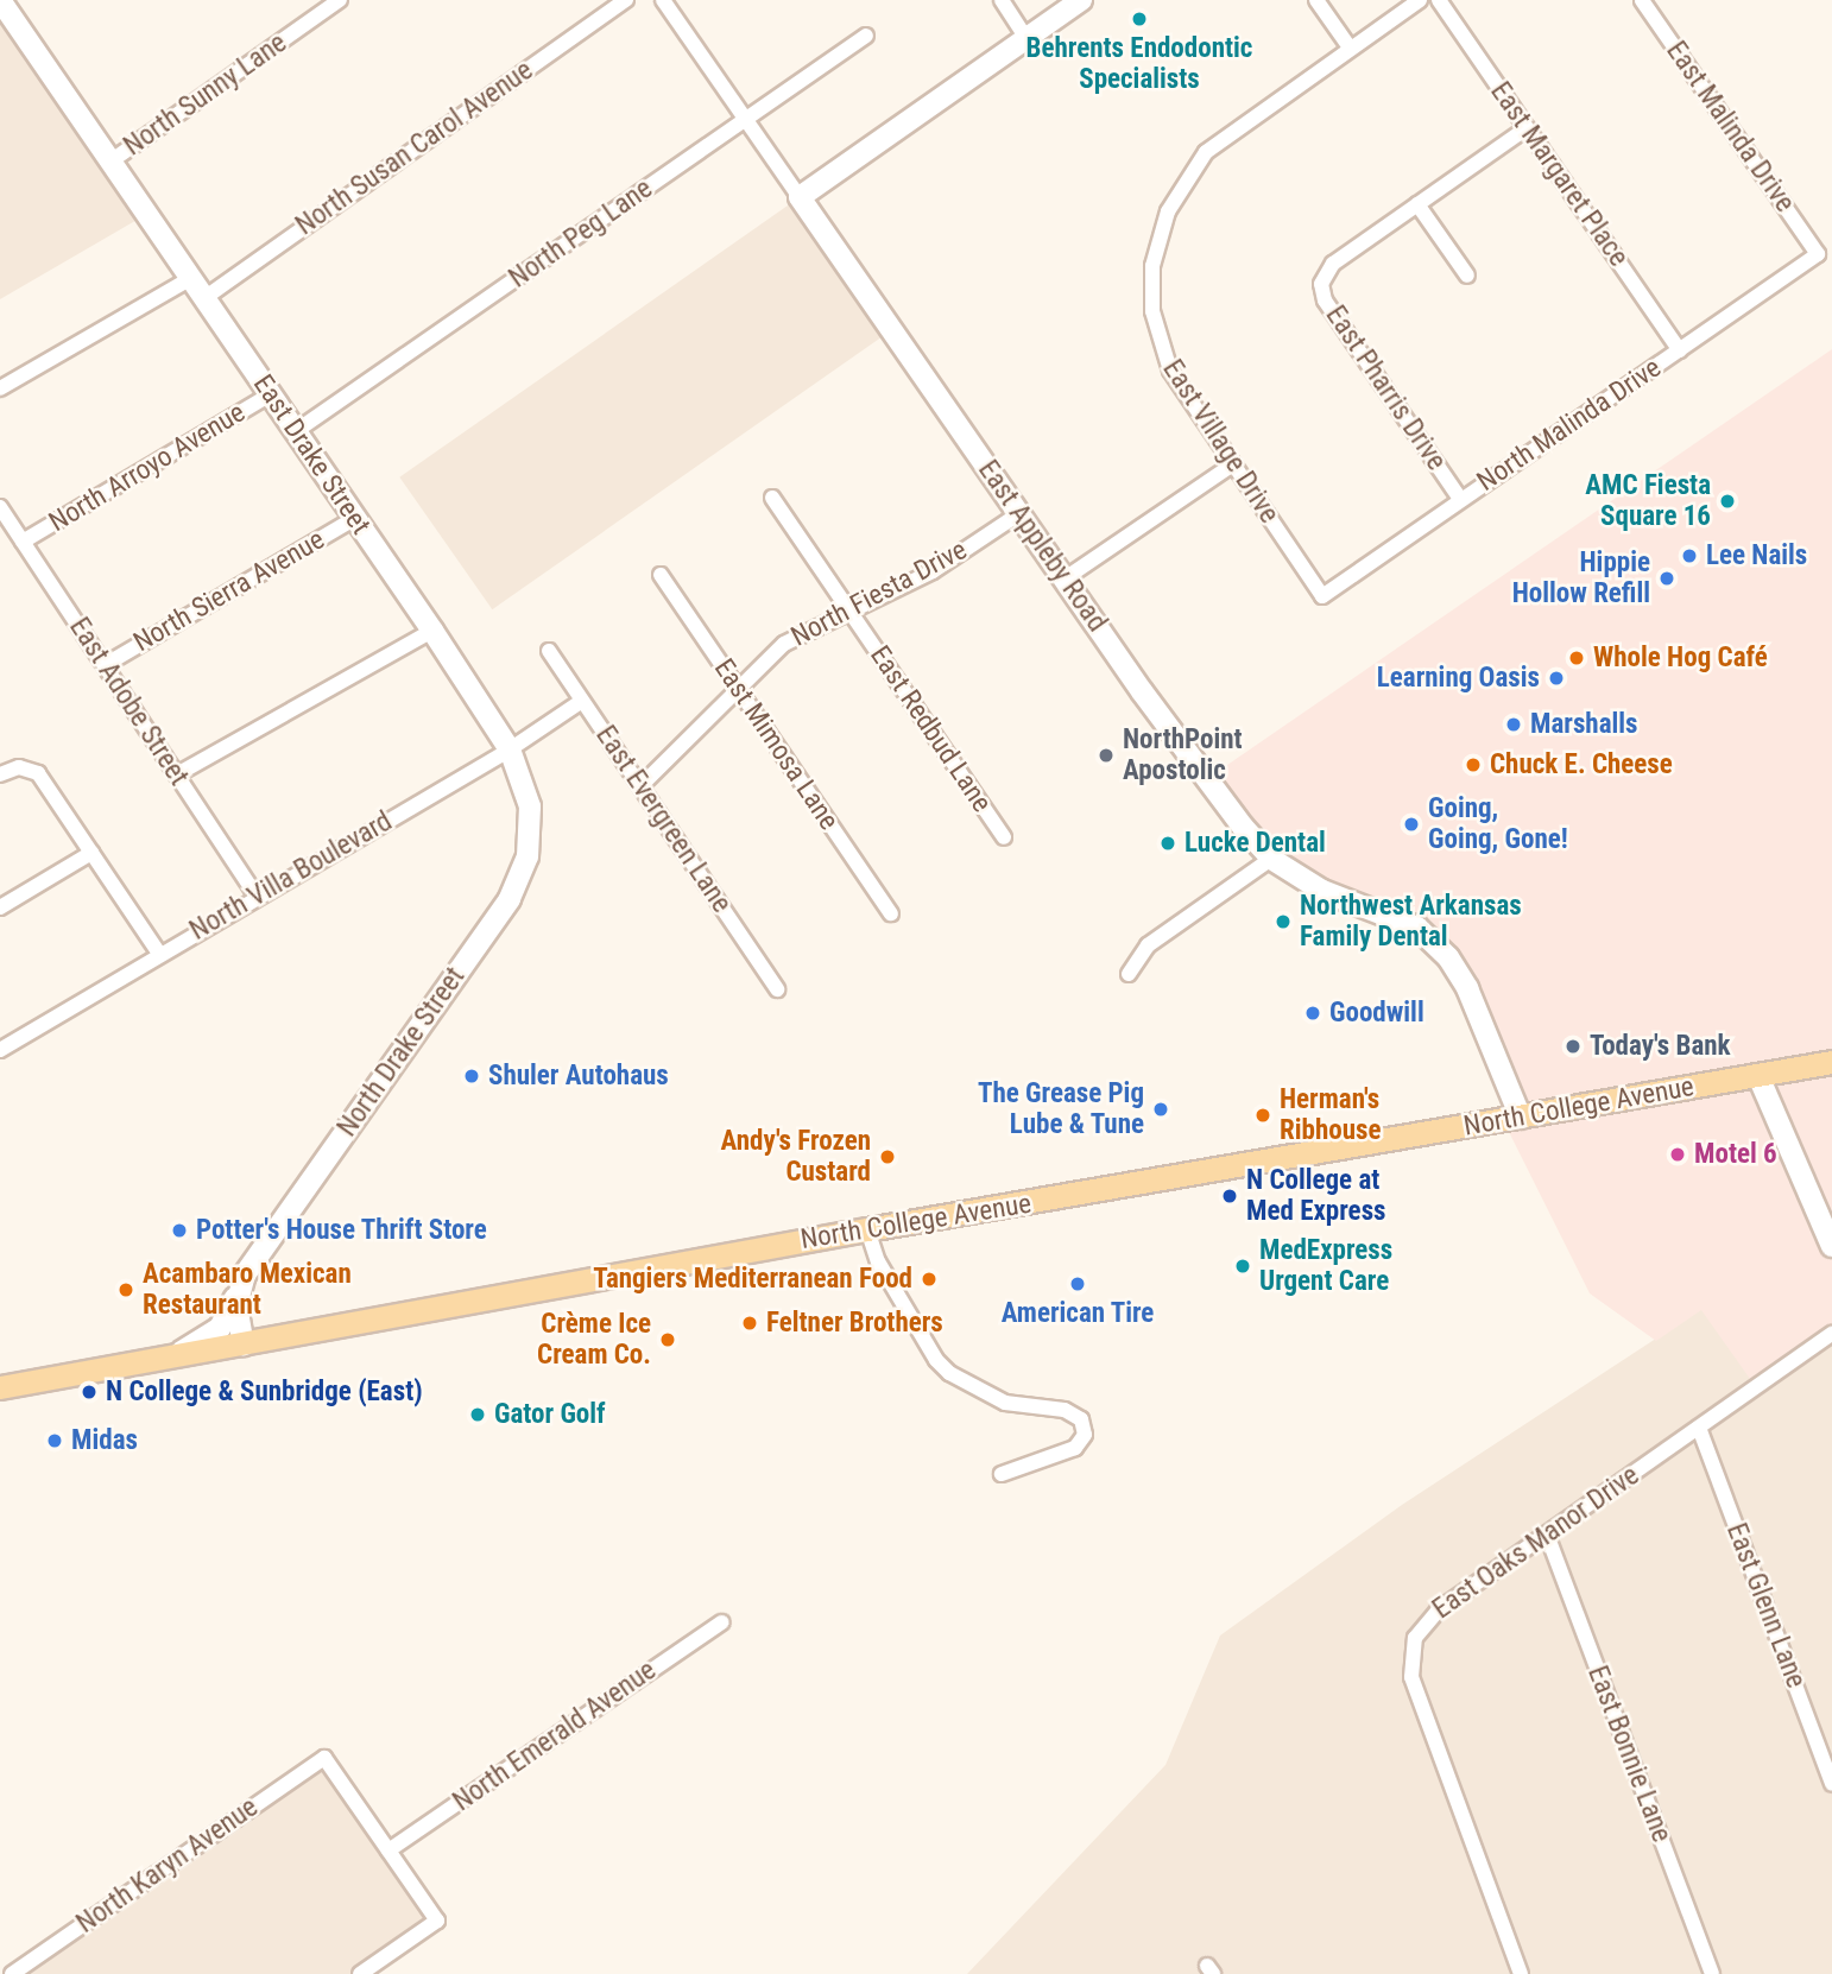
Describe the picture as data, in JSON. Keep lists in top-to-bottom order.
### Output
{
  "streets": {
    "main road": ["North College Avenue"],
    "street": [
      "North Sunny Lane",
      "East Malinda Drive",
      "North Susan Carol Avenue",
      "East Margaret Place",
      "North Peg Lane",
      "East Pharris Drive",
      "North Malinda Drive",
      "East Village Drive",
      "East Drake Street",
      "North Arroyo Avenue",
      "East Appleby Road",
      "North Sierra Avenue",
      "North Fiesta Drive",
      "East Adobe Street",
      "East Redbud Lane",
      "East Mimosa Lane",
      "East Evergreen Lane",
      "North Villa Boulevard",
      "North Drake Street",
      "East Oaks Manor Drive",
      "East Glenn Lane",
      "North Emerald Avenue",
      "East Bonnie Lane",
      "North Karyn Avenue"
    ]
  },
  "crossings": [
    ["North Sunny Lane", "East Drake Street"],
    ["East Malinda Drive", "North Malinda Drive"],
    ["North Susan Carol Avenue", "East Drake Street"],
    ["East Margaret Place", "East Pharris Drive"],
    ["East Margaret Place", "North Malinda Drive"],
    ["North Peg Lane", "East Drake Street"],
    ["East Pharris Drive", "North Malinda Drive"],
    ["North Malinda Drive", "East Village Drive"],
    ["East Drake Street", "North Arroyo Avenue"],
    ["East Drake Street", "North Sierra Avenue"],
    ["East Drake Street", "North Villa Boulevard"],
    ["East Drake Street", "North Drake Street"],
    ["North Arroyo Avenue", "East Adobe Street"],
    ["East Appleby Road", "North Fiesta Drive"],
    ["East Appleby Road", "North College Avenue"],
    ["North Sierra Avenue", "East Adobe Street"],
    ["North Fiesta Drive", "East Redbud Lane"],
    ["North Fiesta Drive", "East Mimosa Lane"],
    ["North Fiesta Drive", "East Evergreen Lane"],
    ["East Adobe Street", "North Villa Boulevard"],
    ["East Evergreen Lane", "North Villa Boulevard"],
    ["North Villa Boulevard", "North Drake Street"],
    ["North Drake Street", "North College Avenue"],
    ["East Oaks Manor Drive", "East Glenn Lane"],
    ["East Oaks Manor Drive", "East Bonnie Lane"],
    ["North Emerald Avenue", "North Karyn Avenue"]
  ],
  "places": [
    "Behrents Endodontic Specialists",
    "AMC Fiesta Square 16",
    "Lee Nails",
    "Hippie Hollow Refill",
    "Whole Hog Café",
    "Learning Oasis",
    "Marshalls",
    "NorthPoint Apostolic",
    "Chuck E. Cheese",
    "Going, Going, Gone!",
    "Lucke Dental",
    "Northwest Arkansas Family Dental",
    "Goodwill",
    "Today's Bank",
    "Shuler Autohaus",
    "The Grease Pig Lube & Tune",
    "Herman's Ribhouse",
    "Motel 6",
    "Andy's Frozen Custard",
    "N College at Med Express",
    "Potter's House Thrift Store",
    "MedExpress Urgent Care",
    "Tangiers Mediterranean Food",
    "American Tire",
    "Acambaro Mexican Restaurant",
    "Feltner Brothers",
    "Crème Ice Cream Co.",
    "N College & Sunbridge (East)",
    "Gator Golf",
    "Midas"
  ]
}
